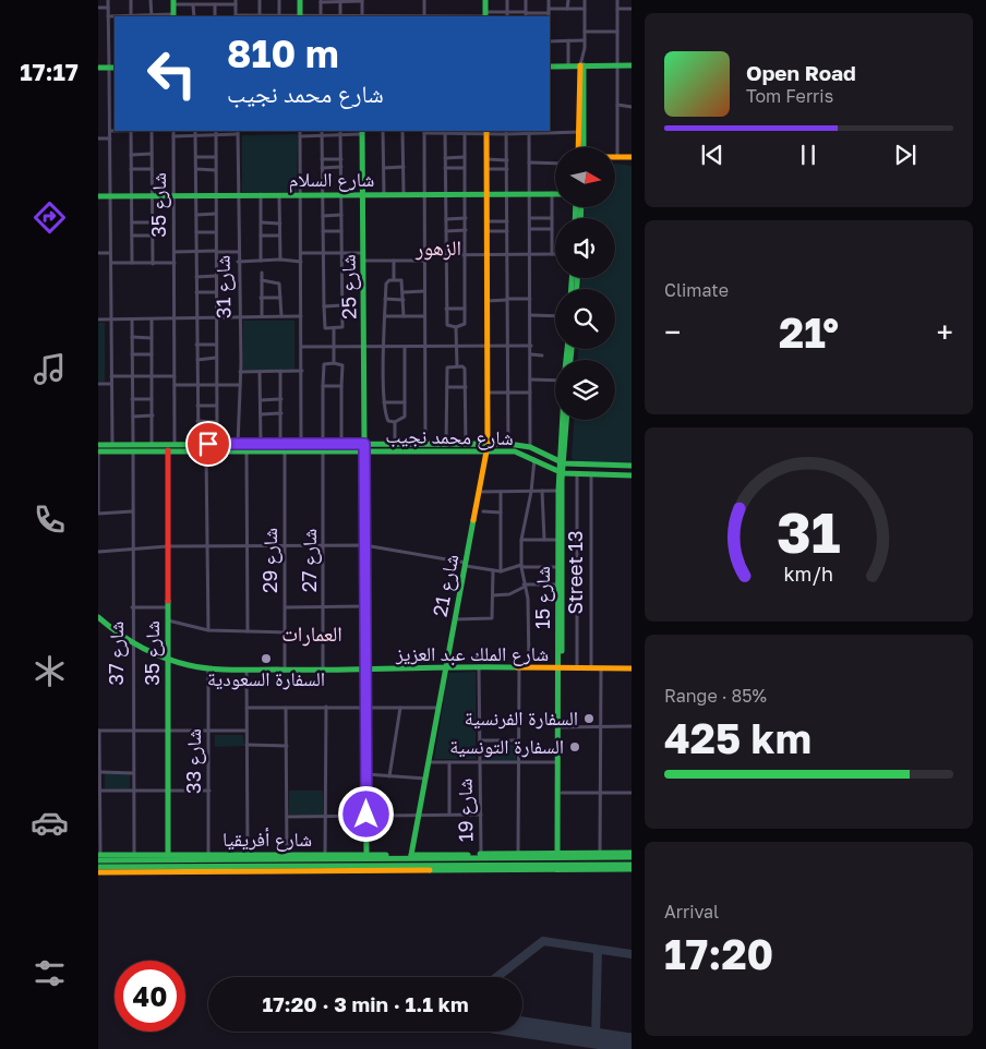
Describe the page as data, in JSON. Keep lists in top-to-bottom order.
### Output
{
  "streets": {
    "main road": [
      "شارع السلام",
      "شارع 35",
      "شارع 25",
      "شارع محمد نجيب",
      "شارع 21",
      "شارع 15",
      "شارع الملك عبد العزيز",
      "شارع أفريقيا"
    ],
    "street": [
      "شارع 31",
      "شارع 29",
      "شارع 27",
      "Street 13",
      "شارع 37",
      "شارع 33",
      "شارع 19"
    ]
  },
  "crossings": [
    ["شارع السلام", "شارع 35"],
    ["شارع السلام", "شارع 31"],
    ["شارع السلام", "شارع 25"],
    ["شارع 35", "شارع محمد نجيب"],
    ["شارع 35", "شارع الملك عبد العزيز"],
    ["شارع 35", "شارع أفريقيا"],
    ["شارع 31", "شارع محمد نجيب"],
    ["شارع 25", "شارع محمد نجيب"],
    ["شارع محمد نجيب", "شارع 29"],
    ["شارع محمد نجيب", "شارع 27"],
    ["شارع محمد نجيب", "شارع 21"],
    ["شارع محمد نجيب", "شارع 15"],
    ["شارع محمد نجيب", "شارع 37"],
    ["شارع 29", "شارع الملك عبد العزيز"],
    ["شارع 27", "شارع الملك عبد العزيز"],
    ["Street 13", "شارع الملك عبد العزيز"],
    ["شارع 21", "شارع الملك عبد العزيز"],
    ["شارع 21", "شارع أفريقيا"],
    ["شارع 15", "شارع الملك عبد العزيز"],
    ["شارع 15", "شارع أفريقيا"],
    ["شارع 37", "شارع الملك عبد العزيز"],
    ["شارع 37", "شارع أفريقيا"],
    ["شارع الملك عبد العزيز", "شارع 33"],
    ["شارع الملك عبد العزيز", "شارع 19"],
    ["شارع 33", "شارع أفريقيا"],
    ["شارع 19", "شارع أفريقيا"]
  ],
  "districts": ["الزهور", "العمارات"],
  "places": ["السفارة السعودية", "السفارة الفرنسية", "السفارة التونسية"],
  "north": "right",
  "page": {
    "tabs": "17:17",
    "turn": ["810 m", "شارع محمد نجيب"],
    "song": ["Open Road", "Tom Ferris"],
    "tile": [
      "Climate",
      ["Range · 85%", "425 km"],
      ["Arrival", "17:20"]
    ],
    "heat": ["−", "21°", "+"],
    "limit": "40",
    "trip": "17:20 · 3 min · 1.1 km",
    "gauge": ["31", "km/h"]
  }
}
